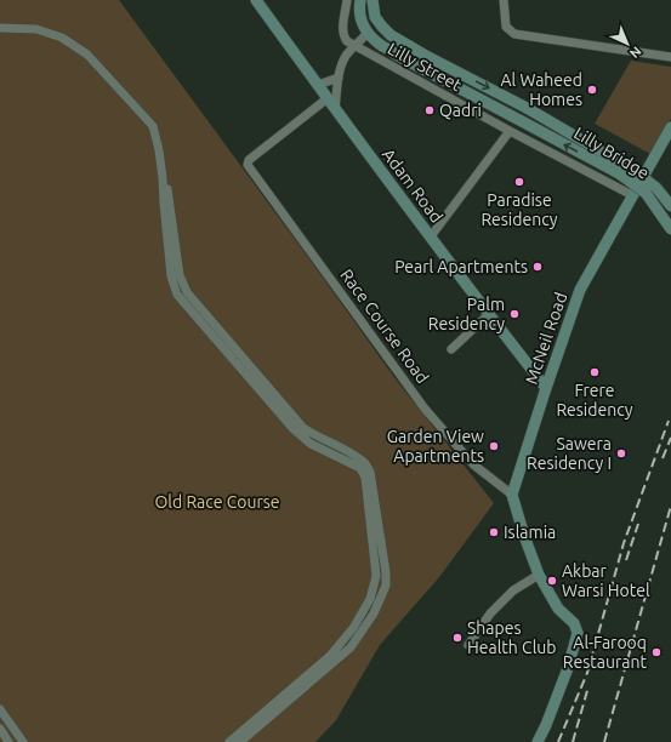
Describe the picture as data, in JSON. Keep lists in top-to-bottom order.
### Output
{
  "streets": {
    "street": [
      "Lilly Street",
      "Lilly Bridge",
      "Adam Road",
      "Race Course Road",
      "McNeil Road"
    ]
  },
  "crossings": [
    ["Lilly Street", "McNeil Road"],
    ["Adam Road", "Race Course Road"],
    ["Adam Road", "McNeil Road"],
    ["Race Course Road", "McNeil Road"]
  ],
  "parks": ["Old Race Course"],
  "places": [
    "Al Waheed Homes",
    "Qadri",
    "Paradise Residency",
    "Pearl Apartments",
    "Palm Residency",
    "Frere Residency",
    "Garden View Apartments",
    "Sawera Residency I",
    "Islamia",
    "Akbar Warsi Hotel",
    "Shapes Health Club",
    "Al-Farooq Restaurant"
  ],
  "north": "bottom right"
}
